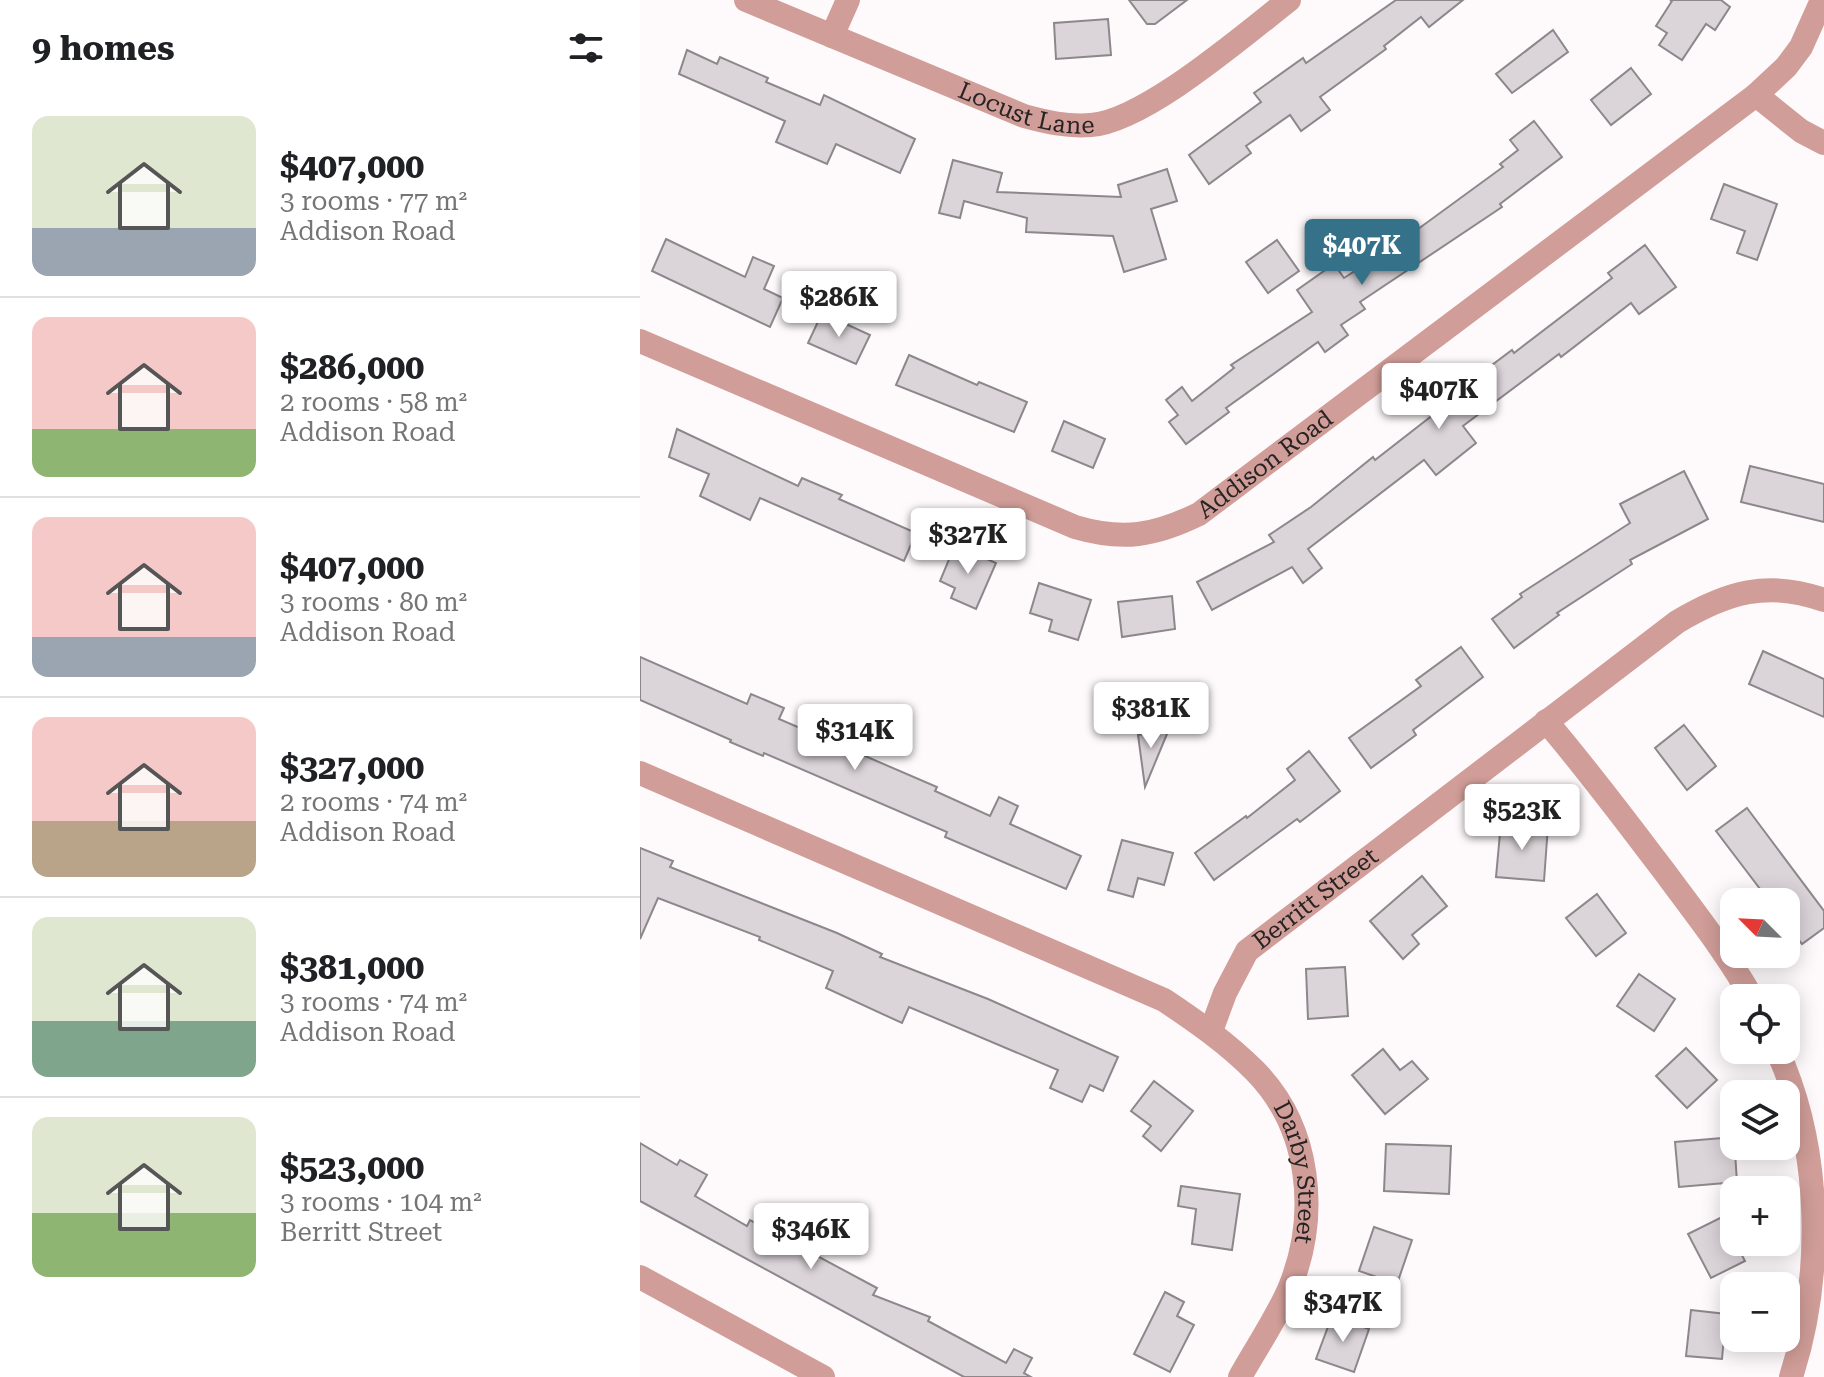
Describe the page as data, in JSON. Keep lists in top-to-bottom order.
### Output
{
  "streets": {
    "street": [
      "Locust Lane",
      "Addison Road",
      "Berritt Street",
      "Darby Street"
    ]
  },
  "crossings": [
    ["Berritt Street", "Darby Street"]
  ],
  "north": "top left",
  "page": {
    "heading": "9 homes",
    "list": [
      {
        "name": "$407,000",
        "note": "3 rooms · 77 m² · Addison Road"
      },
      {
        "name": "$286,000",
        "note": "2 rooms · 58 m² · Addison Road"
      },
      {
        "name": "$407,000",
        "note": "3 rooms · 80 m² · Addison Road"
      },
      {
        "name": "$327,000",
        "note": "2 rooms · 74 m² · Addison Road"
      },
      {
        "name": "$381,000",
        "note": "3 rooms · 74 m² · Addison Road"
      },
      {
        "name": "$523,000",
        "note": "3 rooms · 104 m² · Berritt Street"
      }
    ],
    "price": [
      "$407K",
      "$286K",
      "$407K",
      "$327K",
      "$381K",
      "$314K",
      "$523K",
      "$346K",
      "$347K"
    ],
    "map_buttons": ["+", "−"]
  }
}
